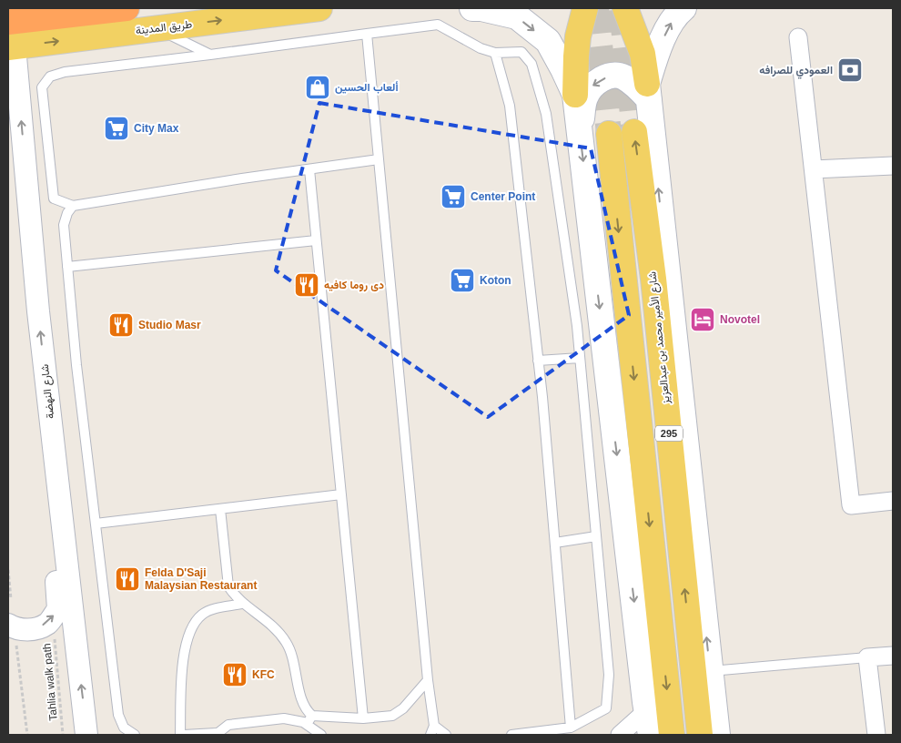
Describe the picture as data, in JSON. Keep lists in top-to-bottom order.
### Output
{
  "streets": {
    "main road": ["طريق المدينة", "شارع الأمير محمد بن عبدالعزيز", "295"],
    "street": ["شارع النهضة"],
    "path": ["Tahlia walk path"]
  },
  "crossings": [
    ["طريق المدينة", "شارع النهضة"]
  ],
  "one_way": ["طريق المدينة", "شارع النهضة"],
  "places": {
    "bank": ["العمودي للصرافه"],
    "shop": ["ألعاب الحسين"],
    "supermarket": ["City Max", "Center Point", "Koton"],
    "restaurant": [
      "دى روما كافيه",
      "Studio Masr",
      "Felda D'Saji Malaysian Restaurant",
      "KFC"
    ],
    "hotel": ["Novotel"]
  }
}
